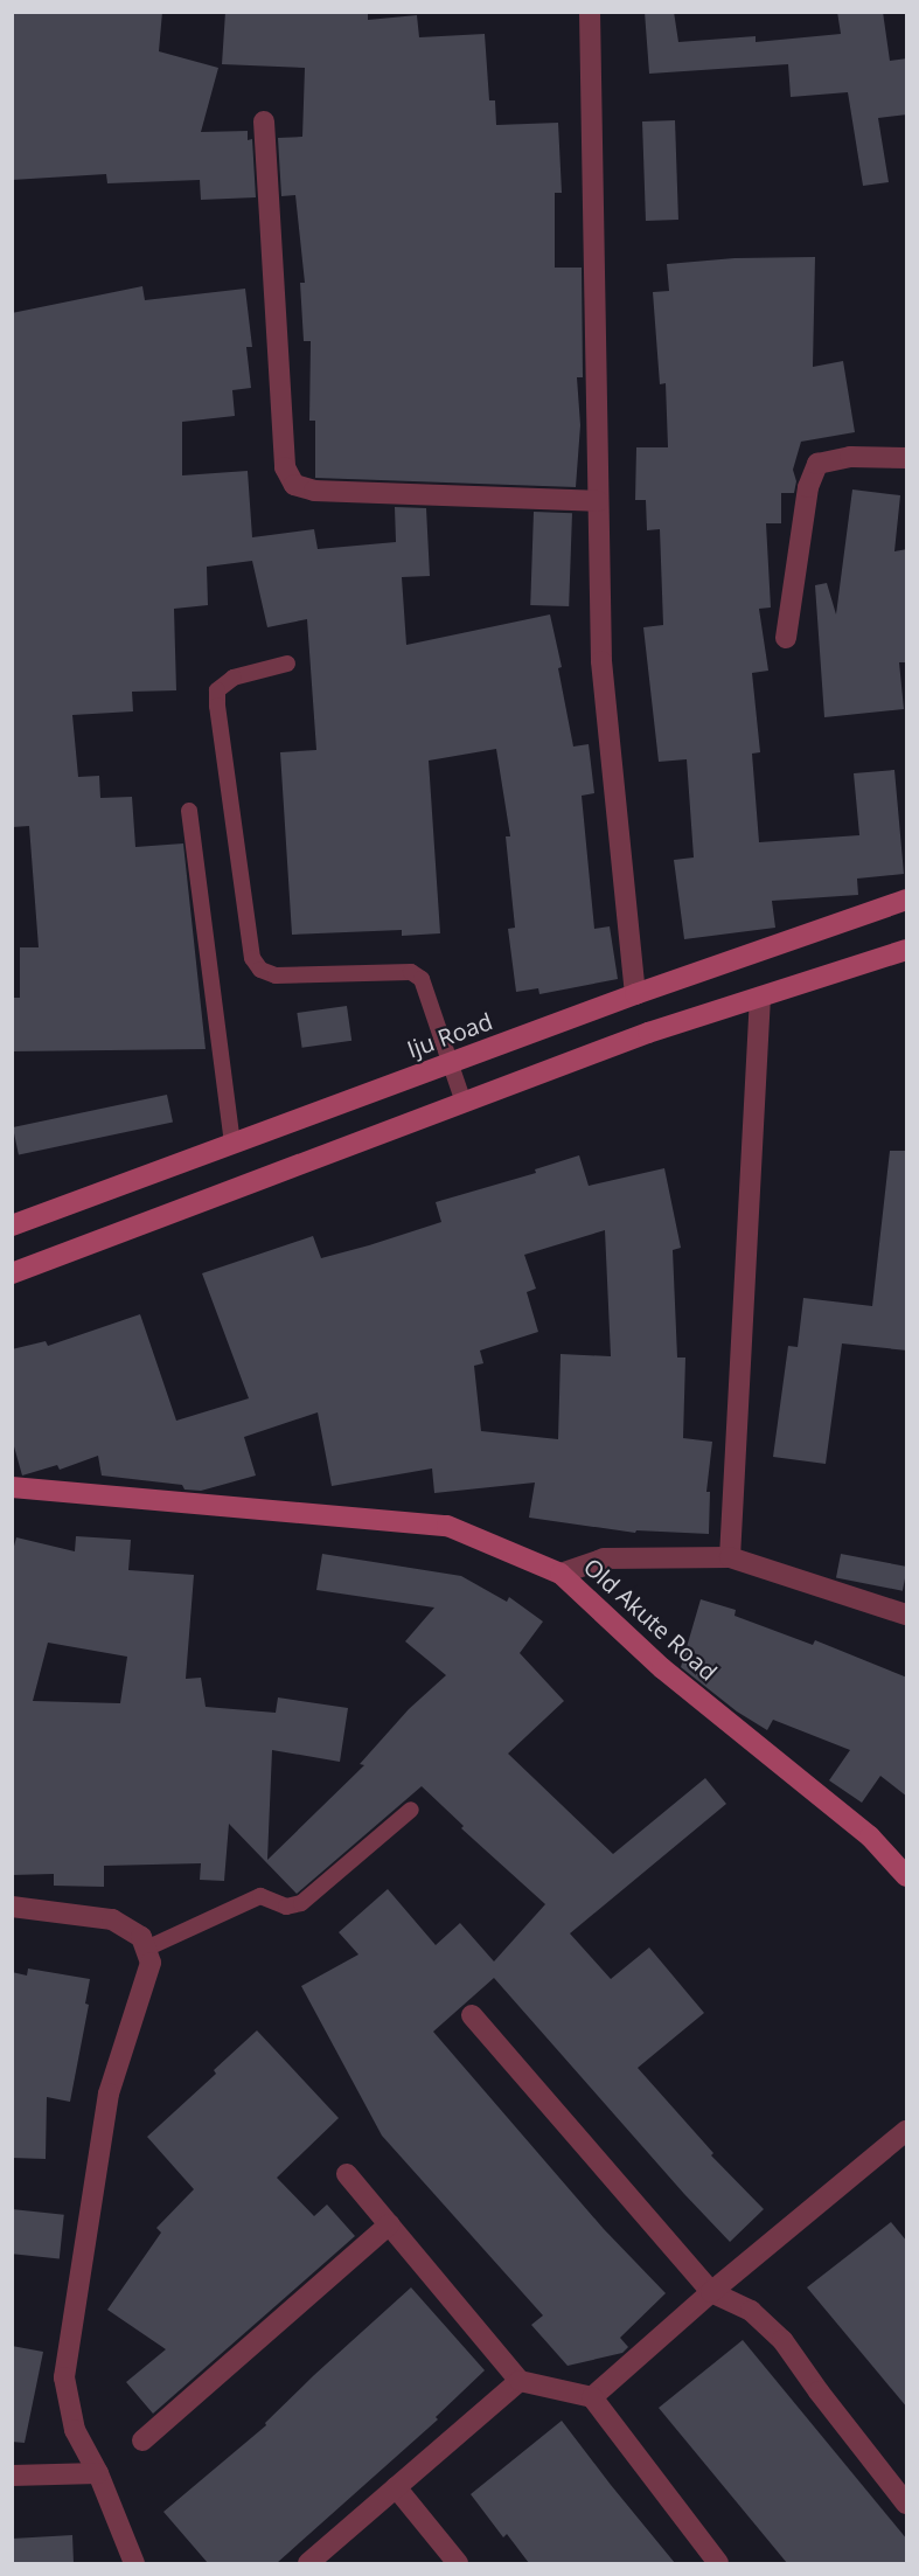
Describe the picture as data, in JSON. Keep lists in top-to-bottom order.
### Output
{
  "streets": {
    "main road": ["Iju Road", "Old Akute Road"]
  }
}
